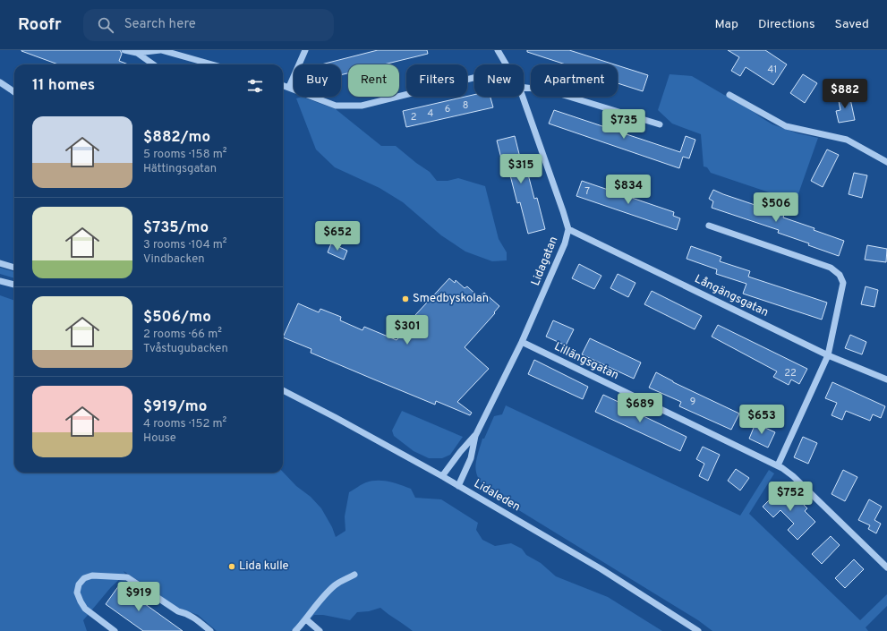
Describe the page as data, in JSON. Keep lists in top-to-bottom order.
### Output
{
  "streets": {
    "street": [
      "Lidagatan",
      "Långängsgatan",
      "Lillängsgatan",
      "Lidaleden"
    ]
  },
  "crossings": [
    ["Lidagatan", "Långängsgatan"],
    ["Lidagatan", "Lillängsgatan"],
    ["Lidagatan", "Lidaleden"]
  ],
  "places": ["Smedbyskolan", "Lida kulle"],
  "house_numbers": [
    "41",
    "8",
    "6",
    "4",
    "2",
    "7",
    "22",
    "9"
  ],
  "page": {
    "header": "Roofr",
    "search": "Search here",
    "nav": ["Map", "Directions", "Saved"],
    "chip": [
      "Buy",
      "Rent",
      "Filters",
      "New",
      "Apartment"
    ],
    "heading": "11 homes",
    "price": [
      "$882",
      "$735",
      "$315",
      "$834",
      "$506",
      "$652",
      "$301",
      "$689",
      "$653",
      "$752",
      "$919"
    ],
    "list": [
      {
        "name": "$882/mo",
        "note": "5 rooms · 158 m² · Hättingsgatan"
      },
      {
        "name": "$735/mo",
        "note": "3 rooms · 104 m² · Vindbacken"
      },
      {
        "name": "$506/mo",
        "note": "2 rooms · 66 m² · Tvåstugubacken"
      },
      {
        "name": "$919/mo",
        "note": "4 rooms · 152 m² · House"
      }
    ]
  }
}
